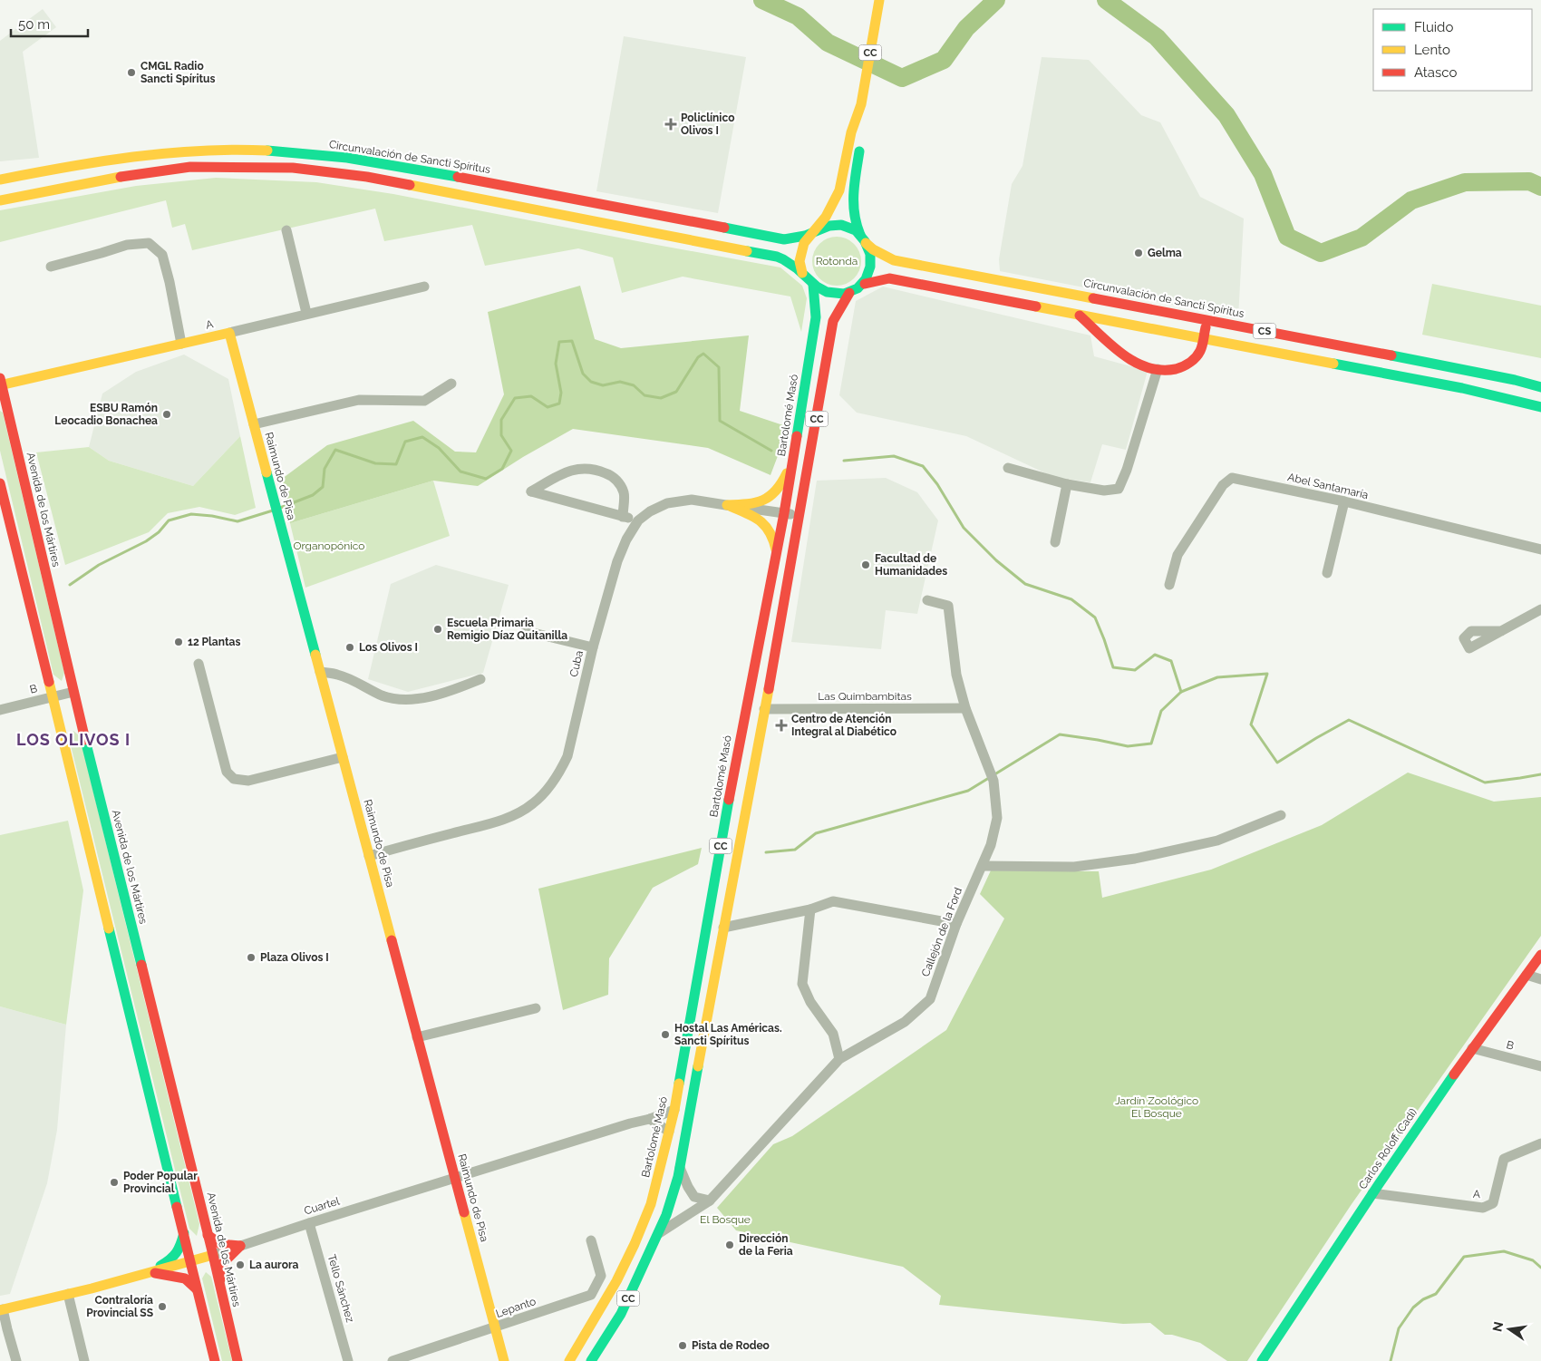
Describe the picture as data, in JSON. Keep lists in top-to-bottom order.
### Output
{
  "streets": {
    "main road": [
      "CC",
      "Circunvalación de Sancti Spíritus",
      "A",
      "CS",
      "Bartolomé Masó",
      "Raimundo de Pisa",
      "Avenida de los Mártires",
      "Carlos Roloff (Cadí)",
      "Cuartel"
    ],
    "street": [
      "Abel Santamaría",
      "Cuba",
      "B",
      "Las Quimbambitas",
      "Callejón de la Ford",
      "Tello Sánchez",
      "Lepanto"
    ]
  },
  "crossings": [
    ["CC", "Circunvalación de Sancti Spíritus"],
    ["CC", "CS"],
    ["CC", "Bartolomé Masó"],
    ["CC", "Cuba"],
    ["CC", "Las Quimbambitas"],
    ["CC", "Callejón de la Ford"],
    ["Circunvalación de Sancti Spíritus", "CS"],
    ["Circunvalación de Sancti Spíritus", "Bartolomé Masó"],
    ["A", "Raimundo de Pisa"],
    ["A", "Avenida de los Mártires"],
    ["A", "Carlos Roloff (Cadí)"],
    ["CS", "Bartolomé Masó"],
    ["Bartolomé Masó", "Cuba"],
    ["Bartolomé Masó", "Cuartel"],
    ["Raimundo de Pisa", "Cuba"],
    ["Raimundo de Pisa", "Cuartel"],
    ["Raimundo de Pisa", "Lepanto"],
    ["Avenida de los Mártires", "B"],
    ["Avenida de los Mártires", "Cuartel"],
    ["B", "Carlos Roloff (Cadí)"],
    ["Las Quimbambitas", "Callejón de la Ford"],
    ["Cuartel", "Tello Sánchez"]
  ],
  "districts": ["LOS OLIVOS I"],
  "parks": [
    "Rotonda",
    "Organopónico",
    "Jardín Zoológico El Bosque",
    "El Bosque"
  ],
  "places": {
    "other": [
      "CMGL Radio Sancti Spíritus",
      "Gelma",
      "ESBU Ramón Leocadio Bonachea",
      "Facultad de Humanidades",
      "Escuela Primaria Remigio Díaz Quitanilla",
      "12 Plantas",
      "Los Olivos I",
      "Plaza Olivos I",
      "Hostal Las Américas. Sancti Spíritus",
      "Poder Popular Provincial",
      "Dirección de la Feria",
      "La aurora",
      "Contraloría Provincial SS",
      "Pista de Rodeo"
    ],
    "health": ["Policlínico Olivos I", "Centro de Atención Integral al Diabético"]
  },
  "legend": ["Fluido", "Lento", "Atasco"],
  "scale_bar": "50 m",
  "north": "left"
}
